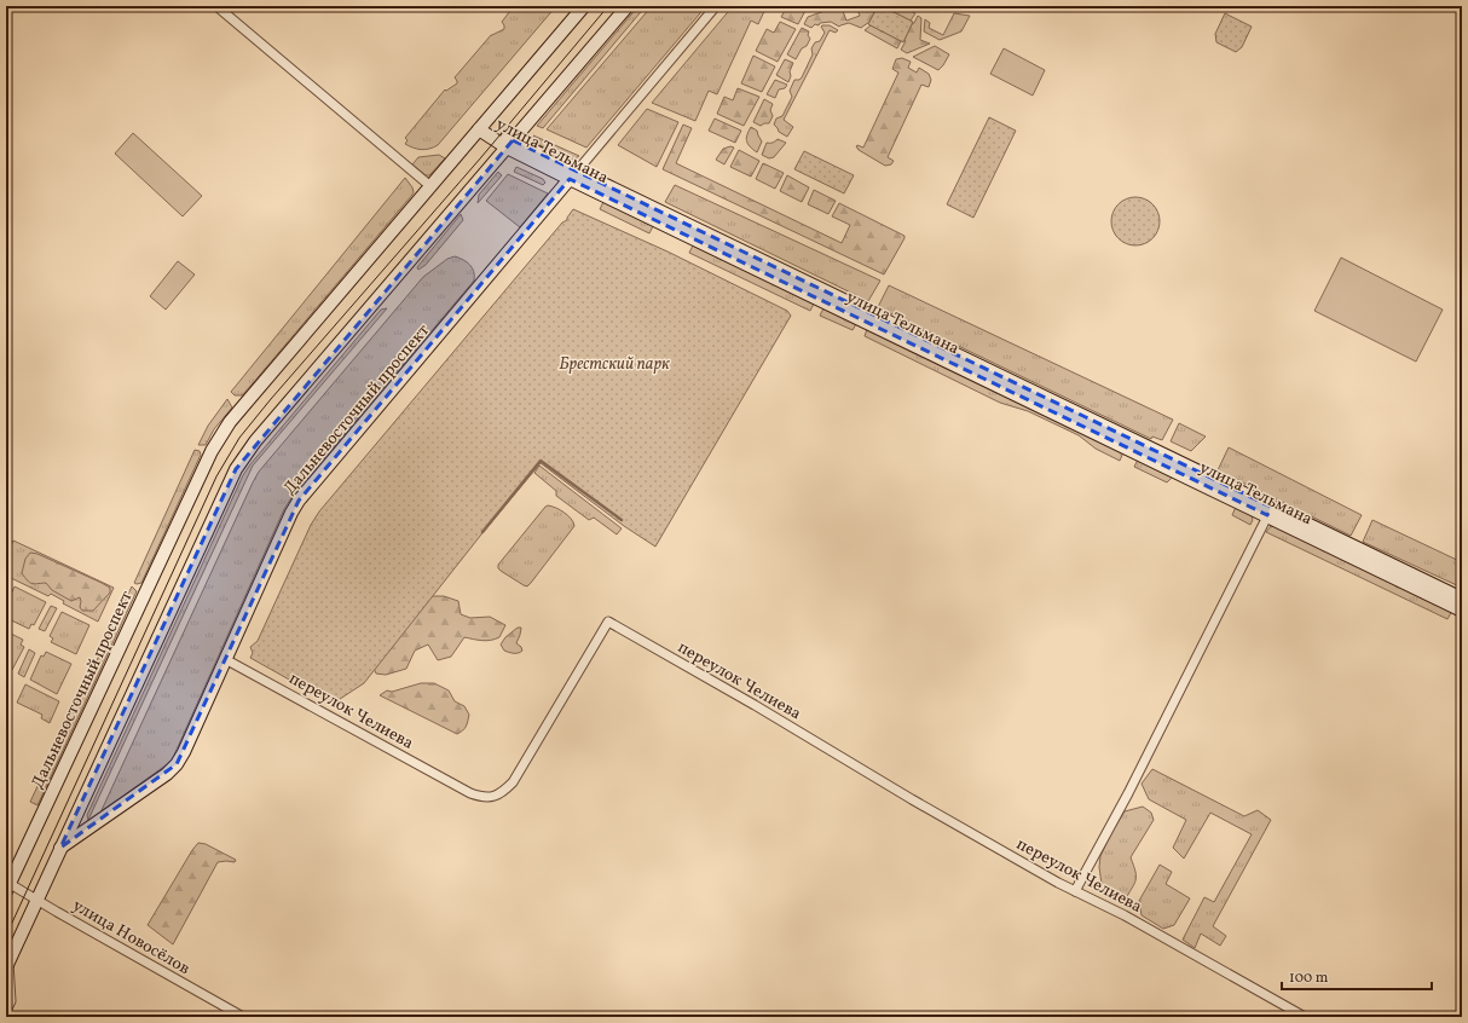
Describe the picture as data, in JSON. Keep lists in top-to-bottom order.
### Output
{
  "streets": {
    "main road": ["улица Тельмана", "Дальневосточный проспект"],
    "street": ["переулок Челиева", "улица Новосёлов"]
  },
  "crossings": [
    ["улица Тельмана", "Дальневосточный проспект"],
    ["Дальневосточный проспект", "переулок Челиева"],
    ["Дальневосточный проспект", "улица Новосёлов"]
  ],
  "parks": ["Брестский парк"],
  "scale_bar": "100 m"
}
